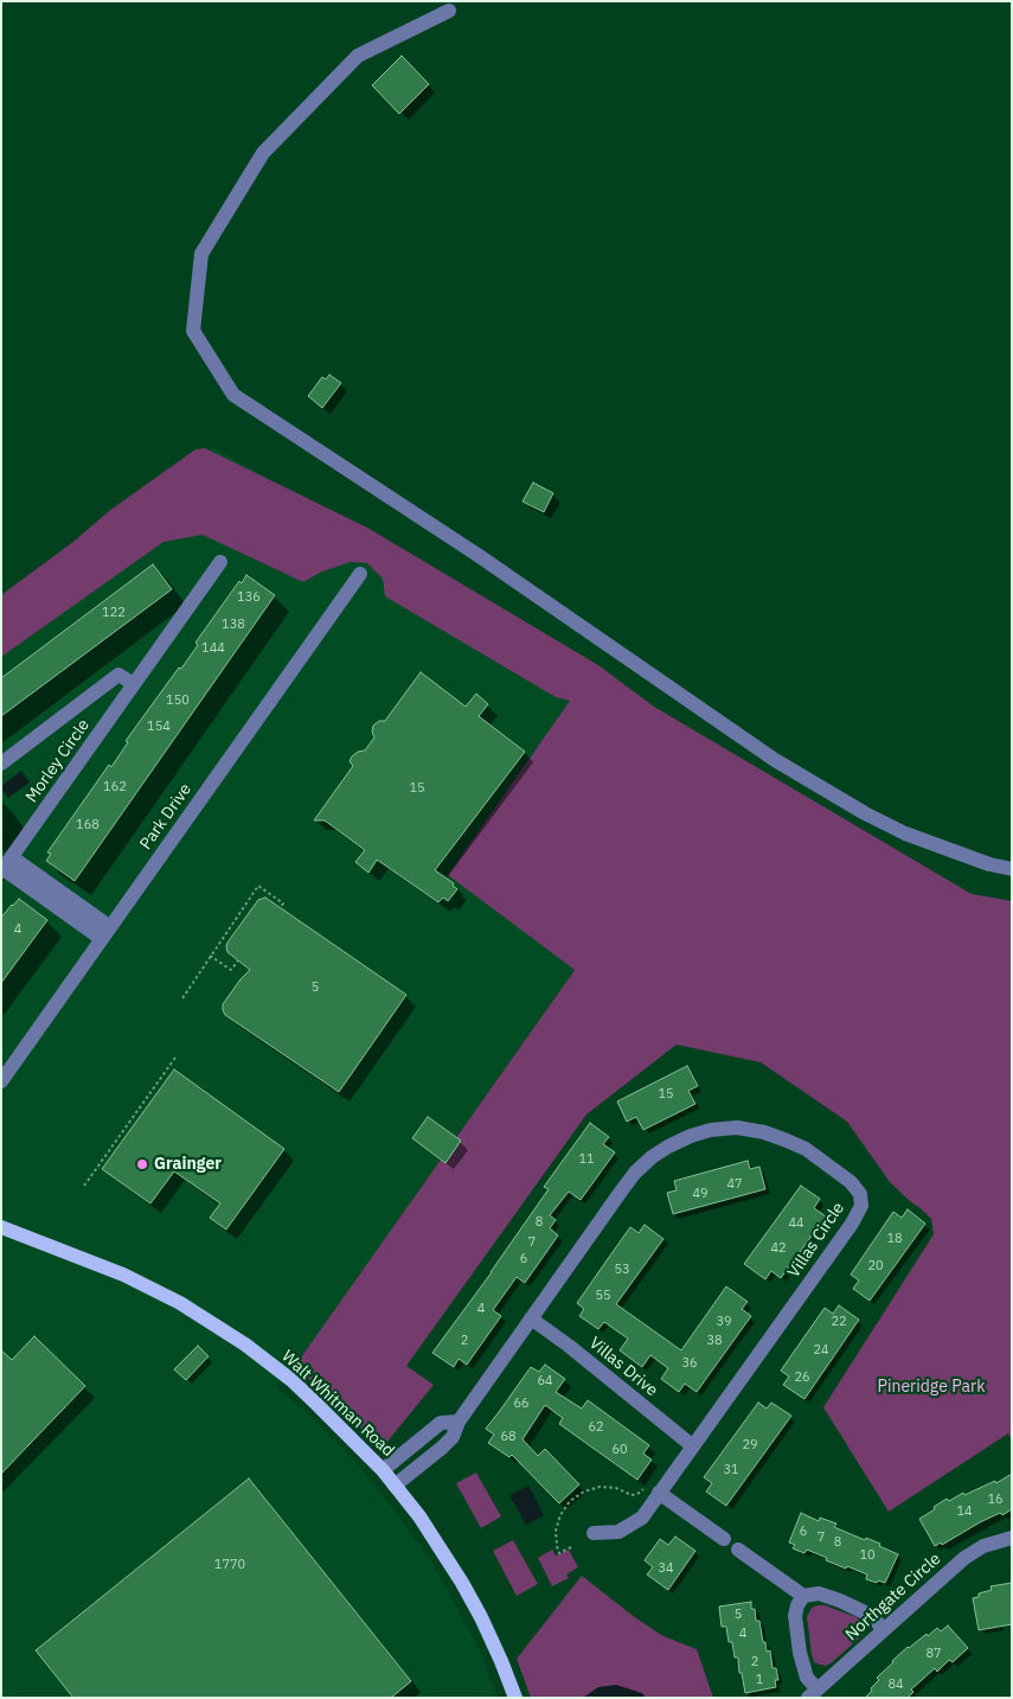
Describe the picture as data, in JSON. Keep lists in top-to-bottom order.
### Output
{
  "streets": {
    "main road": ["Walt Whitman Road"],
    "street": [
      "Morley Circle",
      "Park Drive",
      "Villas Circle",
      "Villas Drive",
      "Northgate Circle"
    ]
  },
  "crossings": [
    ["Morley Circle", "Park Drive"],
    ["Villas Circle", "Villas Drive"],
    ["Villas Circle", "Walt Whitman Road"]
  ],
  "parks": ["Pineridge Park"],
  "places": ["Grainger"],
  "house_numbers": [
    "136",
    "122",
    "138",
    "144",
    "150",
    "154",
    "162",
    "15",
    "168",
    "4",
    "5",
    "15",
    "11",
    "47",
    "49",
    "8",
    "44",
    "18",
    "7",
    "42",
    "6",
    "20",
    "53",
    "55",
    "4",
    "39",
    "22",
    "2",
    "38",
    "24",
    "36",
    "26",
    "64",
    "66",
    "62",
    "68",
    "29",
    "60",
    "31",
    "16",
    "14",
    "6",
    "7",
    "8",
    "10",
    "1770",
    "34",
    "5",
    "4",
    "87",
    "2",
    "1",
    "84"
  ]
}
